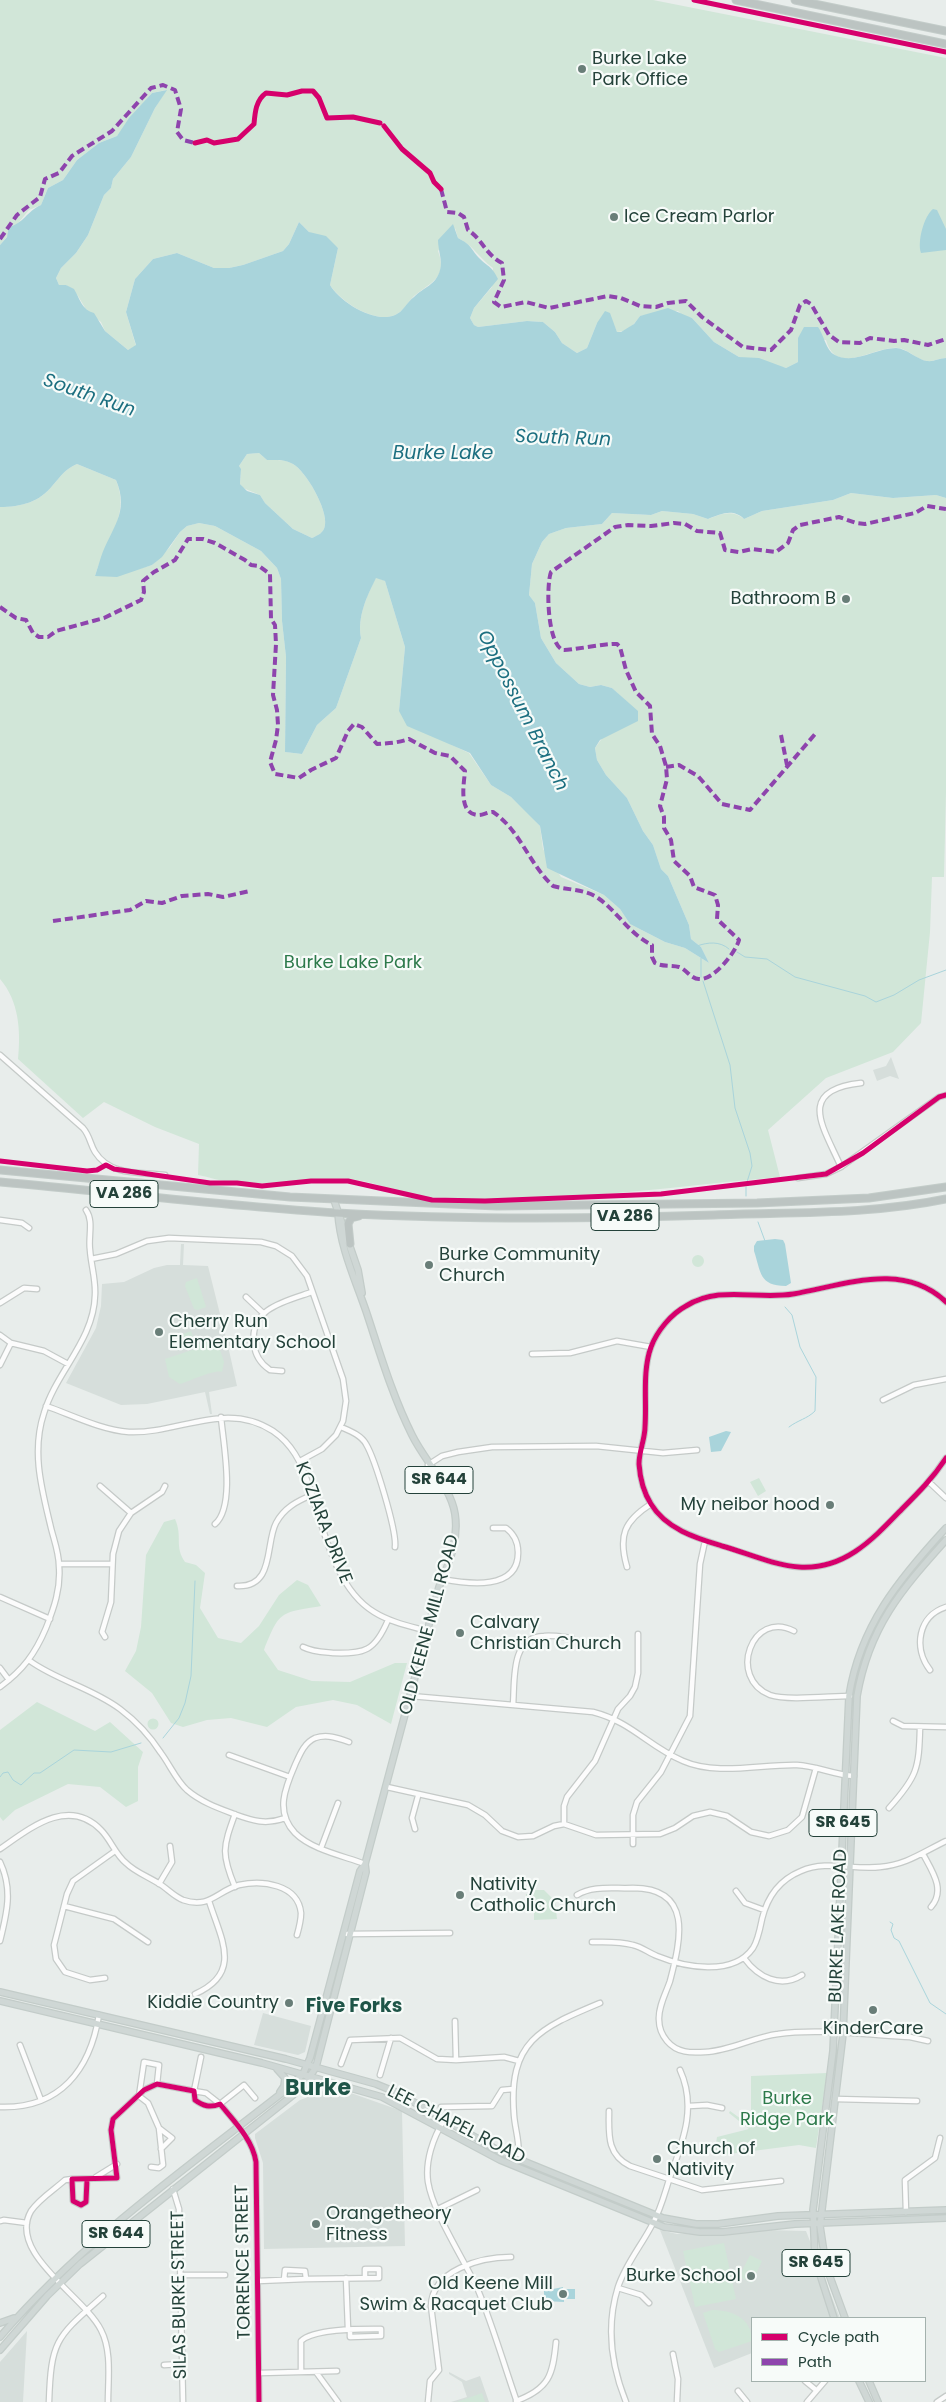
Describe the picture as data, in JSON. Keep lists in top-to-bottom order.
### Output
{
  "streets": {
    "highway": ["VA 286"],
    "main road": [
      "SR 644",
      "OLD KEENE MILL ROAD",
      "SR 645",
      "BURKE LAKE ROAD",
      "LEE CHAPEL ROAD"
    ],
    "street": ["KOZIARA DRIVE", "TORRENCE STREET", "SILAS BURKE STREET"]
  },
  "crossings": [
    ["VA 286", "OLD KEENE MILL ROAD"],
    ["KOZIARA DRIVE", "OLD KEENE MILL ROAD"],
    ["OLD KEENE MILL ROAD", "LEE CHAPEL ROAD"],
    ["OLD KEENE MILL ROAD", "TORRENCE STREET"],
    ["OLD KEENE MILL ROAD", "SILAS BURKE STREET"],
    ["BURKE LAKE ROAD", "LEE CHAPEL ROAD"]
  ],
  "districts": ["Five Forks", "Burke"],
  "water": ["South Run", "Burke Lake", "Oppossum Branch"],
  "parks": ["Burke Lake Park", "Burke Ridge Park"],
  "places": [
    "Burke Lake Park Office",
    "Ice Cream Parlor",
    "Bathroom B",
    "Burke Community Church",
    "Cherry Run Elementary School",
    "My neibor hood",
    "Calvary Christian Church",
    "Nativity Catholic Church",
    "Kiddie Country",
    "KinderCare",
    "Church of Nativity",
    "Orangetheory Fitness",
    "Burke School",
    "Old Keene Mill Swim & Racquet Club"
  ],
  "legend": ["Cycle path", "Path"]
}
